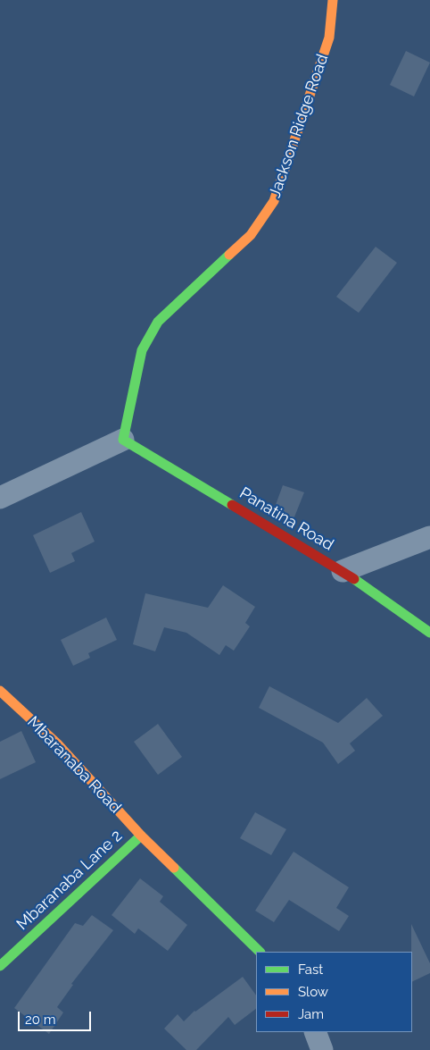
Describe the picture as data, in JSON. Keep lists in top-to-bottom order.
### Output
{
  "streets": {
    "street": [
      "Jackson Ridge Road",
      "Panatina Road",
      "Mbaranaba Road",
      "Mbaranaba Lane 2"
    ]
  },
  "crossings": [
    ["Jackson Ridge Road", "Panatina Road"],
    ["Mbaranaba Road", "Mbaranaba Lane 2"]
  ],
  "legend": ["Fast", "Slow", "Jam"],
  "scale_bar": "20 m"
}
